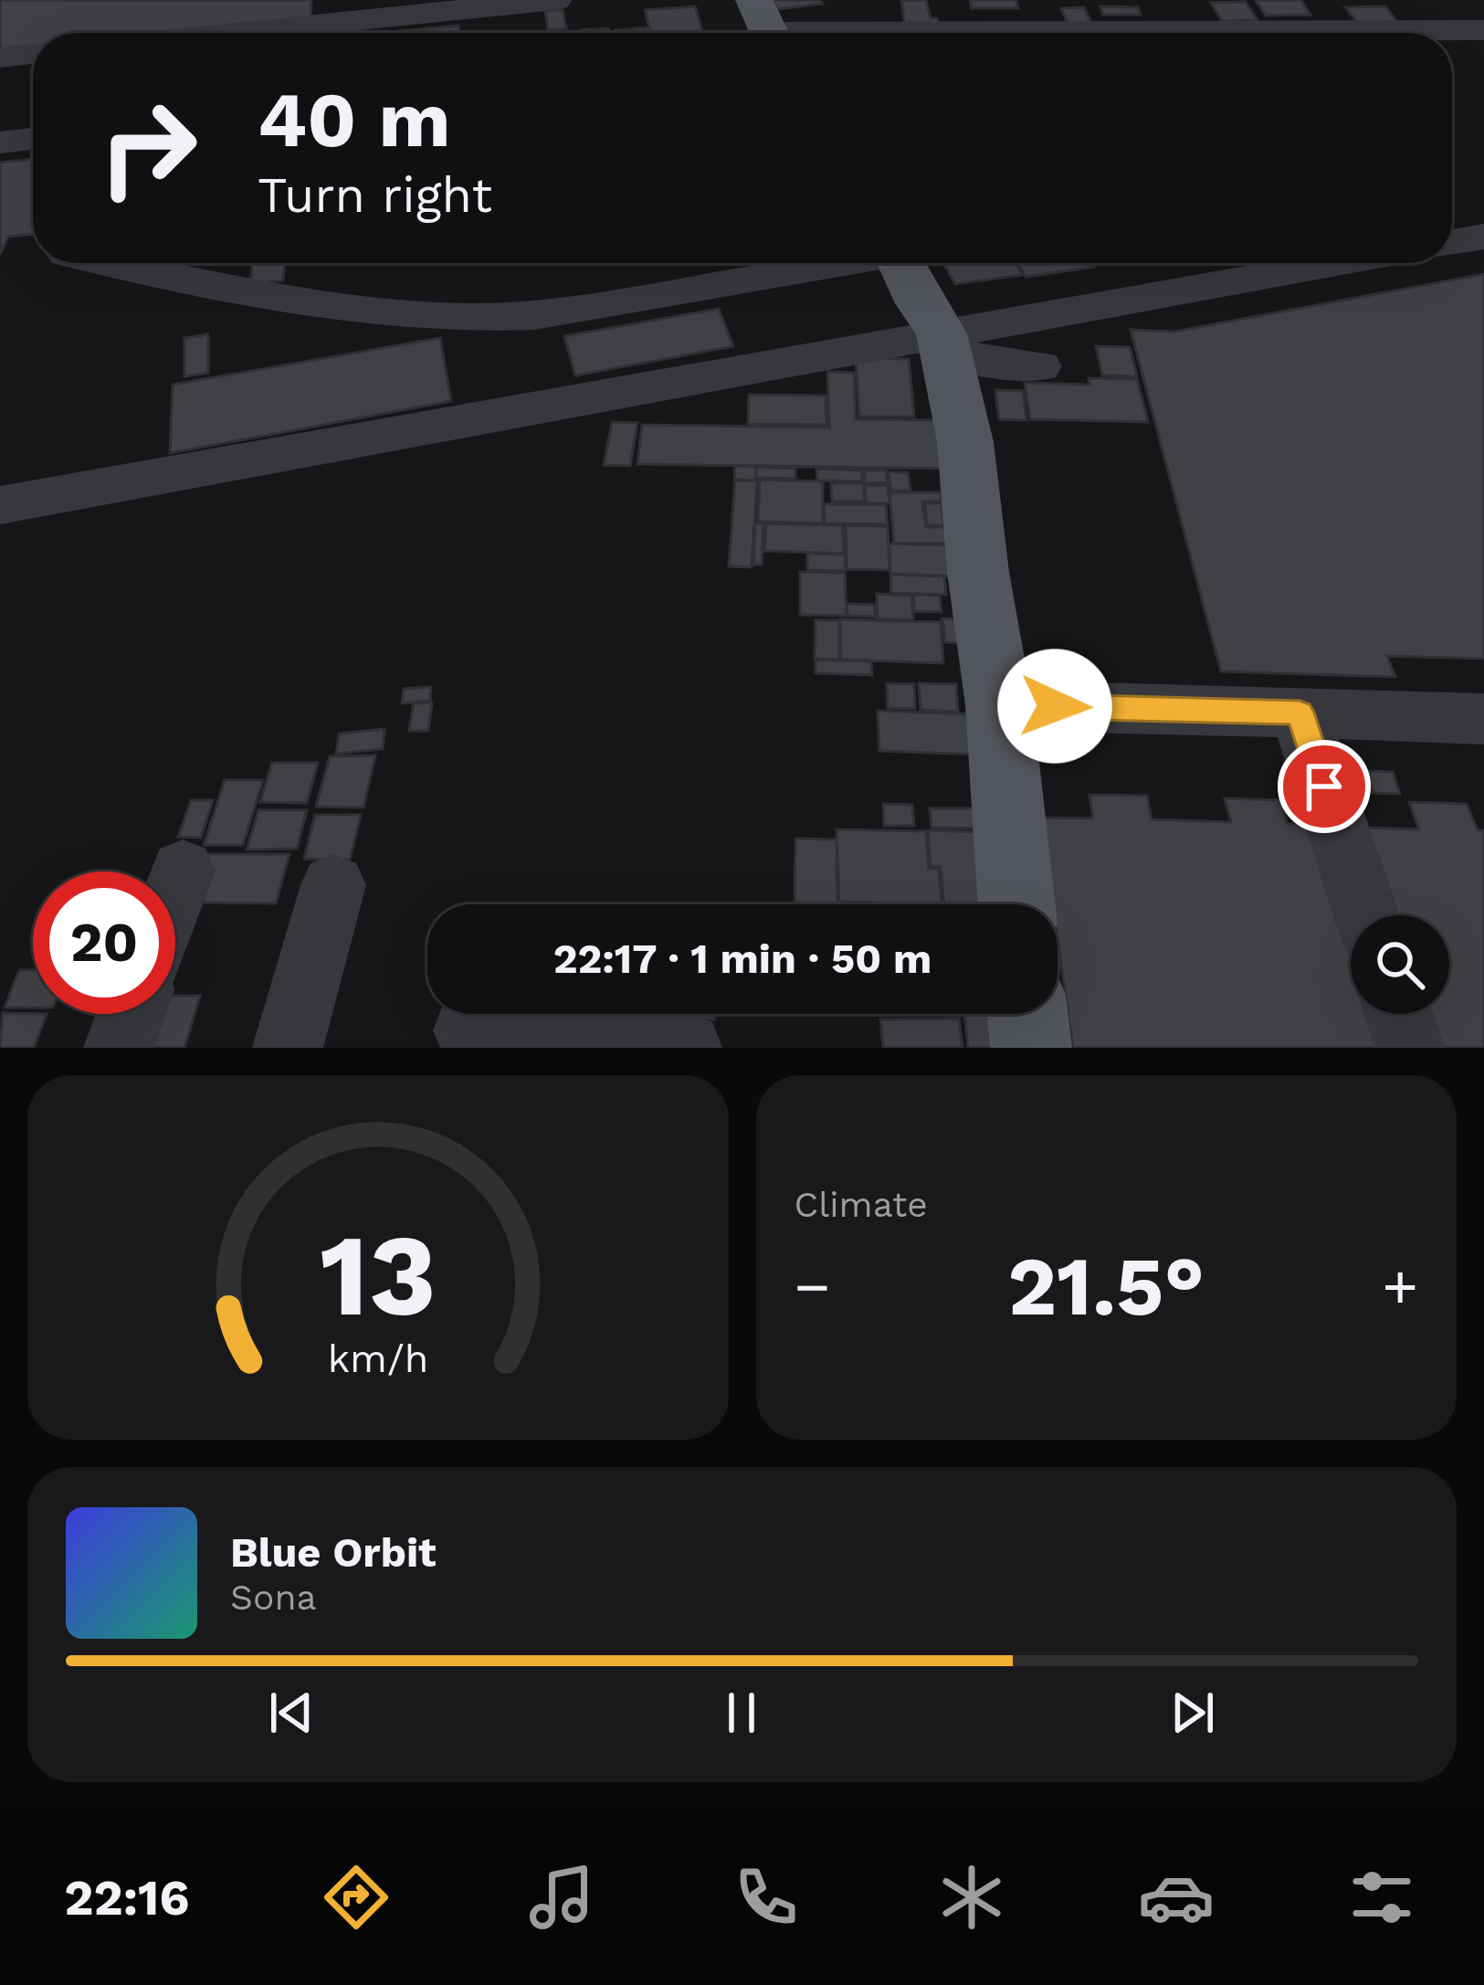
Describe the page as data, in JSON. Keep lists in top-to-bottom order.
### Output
{
  "page": {
    "turn": ["40 m", "Turn right"],
    "limit": "20",
    "trip": "22:17 · 1 min · 50 m",
    "tile": "Climate",
    "heat": ["−", "21.5°", "+"],
    "song": ["Blue Orbit", "Sona"],
    "tabs": "22:16",
    "gauge": ["13", "km/h"]
  }
}
